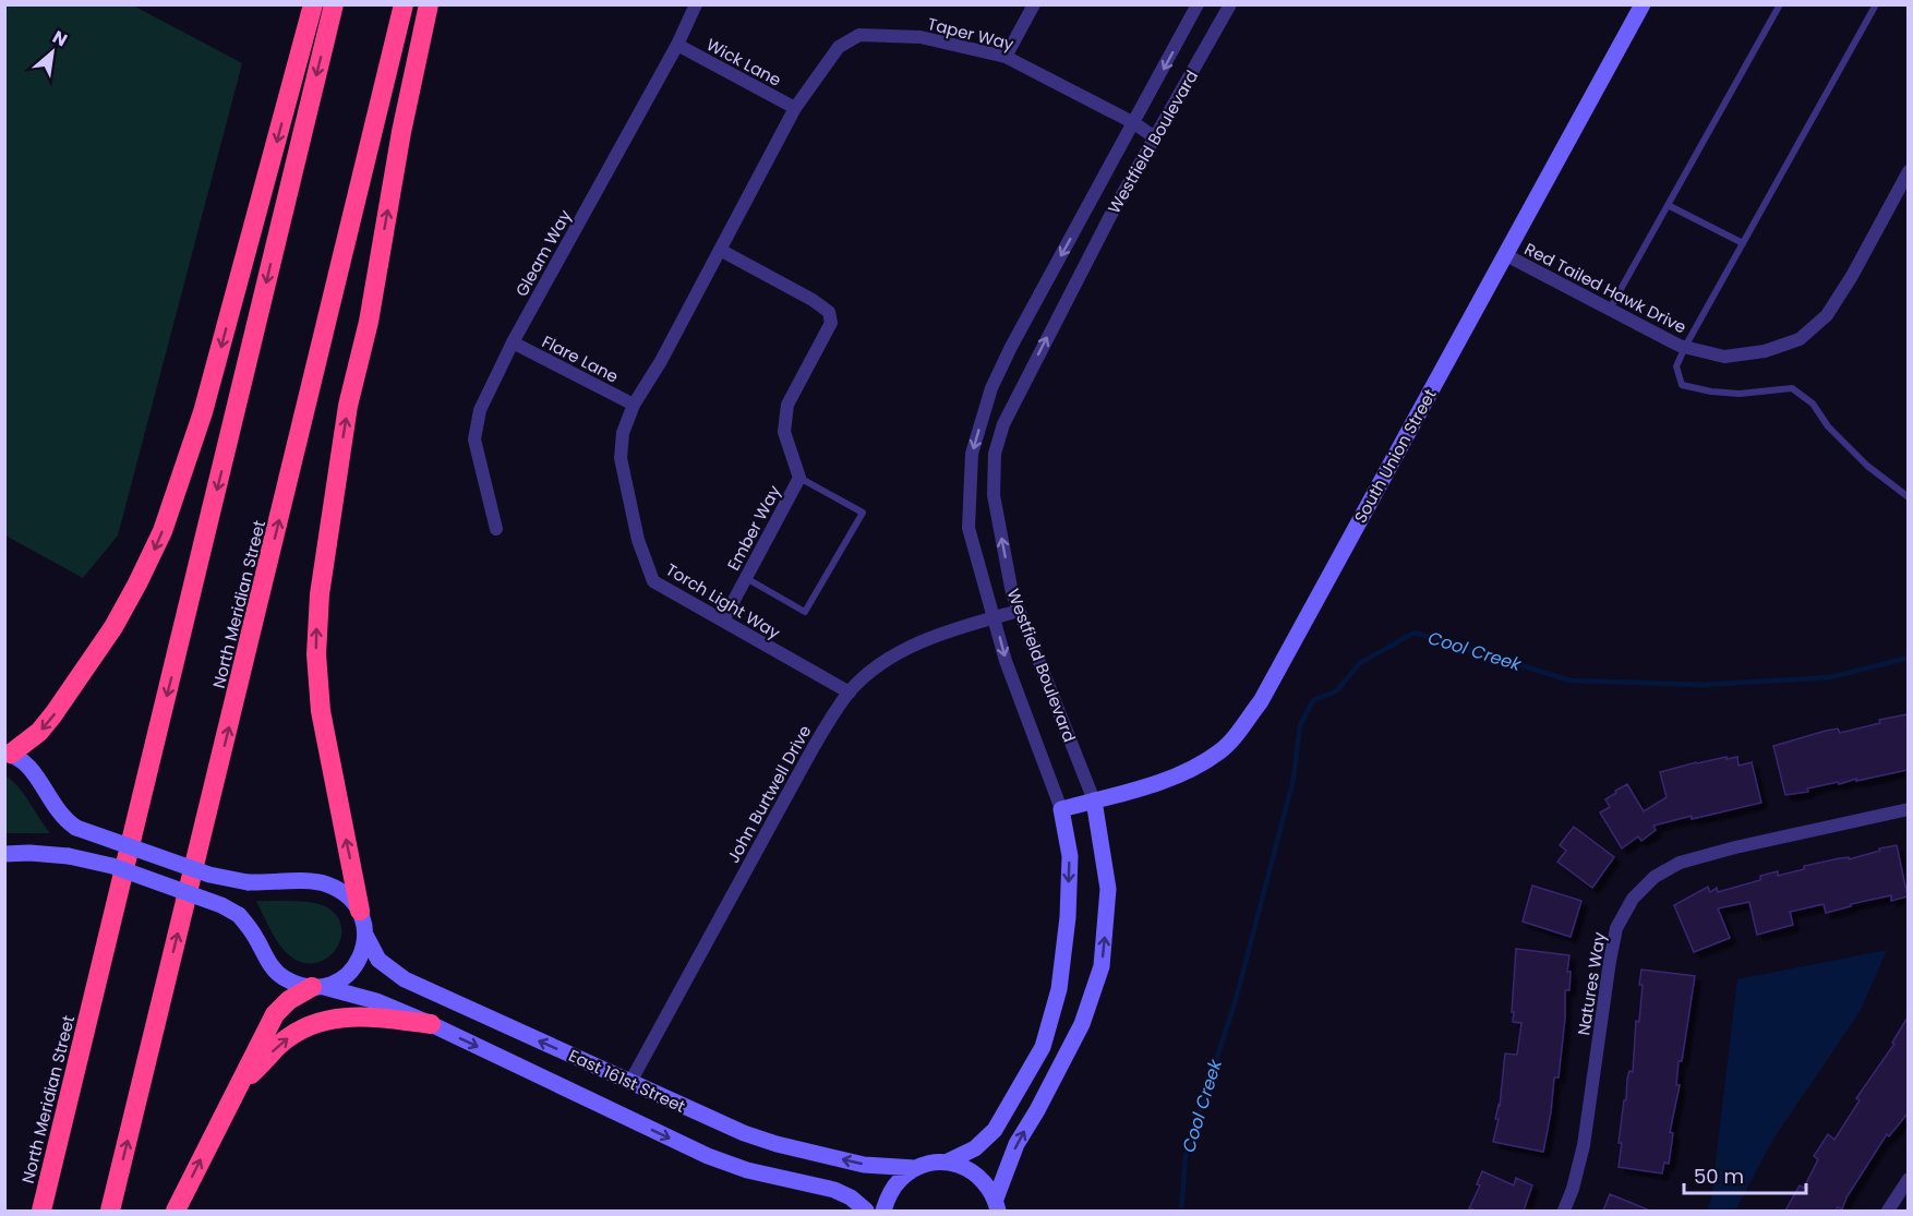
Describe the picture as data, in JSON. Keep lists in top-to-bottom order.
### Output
{
  "streets": {
    "highway": ["North Meridian Street"],
    "street": [
      "Taper Way",
      "Wick Lane",
      "Westfield Boulevard",
      "Gleam Way",
      "Red Tailed Hawk Drive",
      "Flare Lane",
      "South Union Street",
      "Ember Way",
      "Torch Light Way",
      "John Burtwell Drive",
      "Natures Way",
      "East 161st Street"
    ]
  },
  "crossings": [
    ["Taper Way", "Wick Lane"],
    ["Taper Way", "Westfield Boulevard"],
    ["Taper Way", "Ember Way"],
    ["Taper Way", "Torch Light Way"],
    ["Wick Lane", "Gleam Way"],
    ["Westfield Boulevard", "South Union Street"],
    ["Westfield Boulevard", "John Burtwell Drive"],
    ["Westfield Boulevard", "East 161st Street"],
    ["Gleam Way", "Flare Lane"],
    ["Red Tailed Hawk Drive", "South Union Street"],
    ["Flare Lane", "Torch Light Way"],
    ["Ember Way", "Torch Light Way"],
    ["Torch Light Way", "John Burtwell Drive"],
    ["John Burtwell Drive", "East 161st Street"]
  ],
  "water": ["Cool Creek"],
  "scale_bar": "50 m",
  "north": "top right"
}
